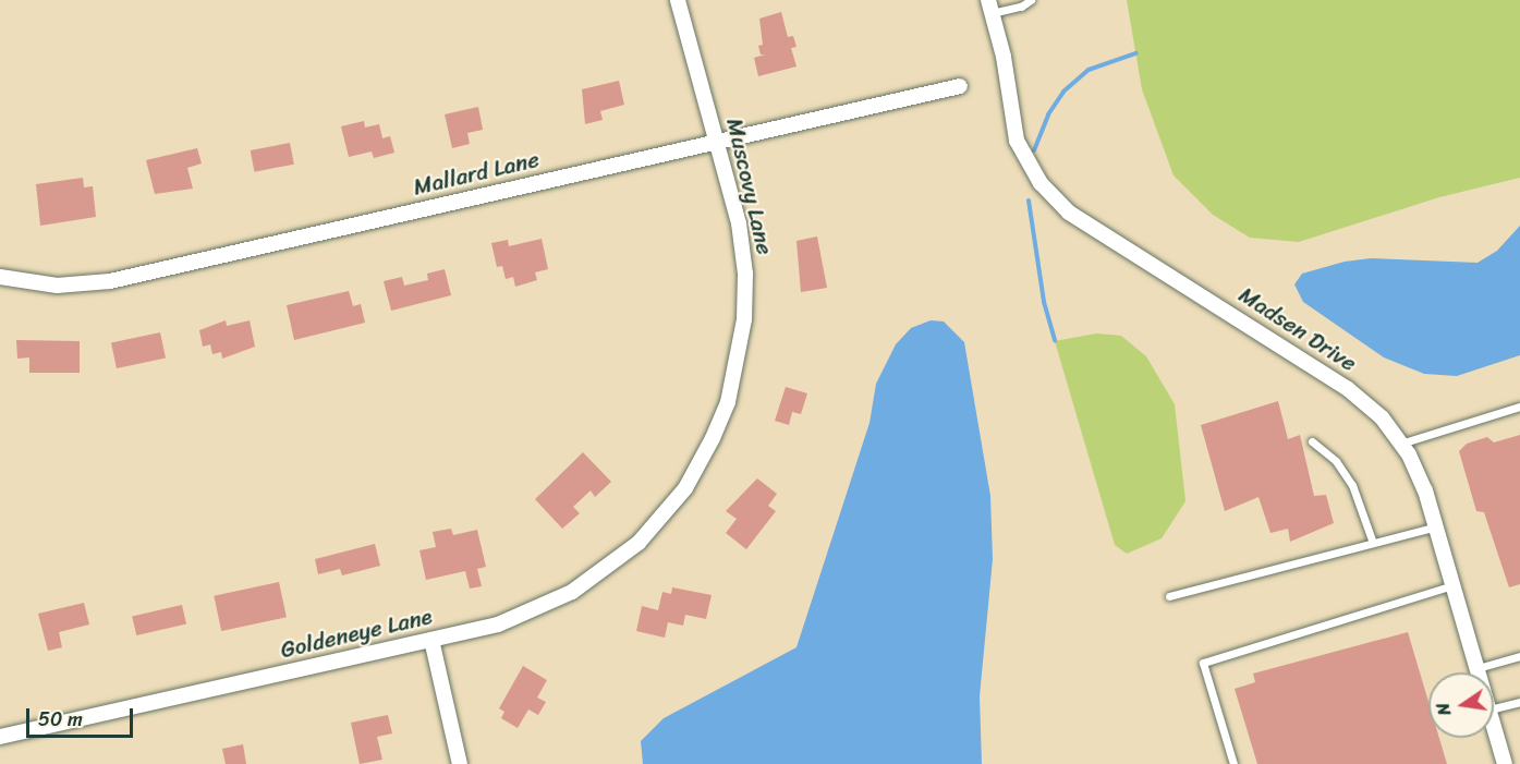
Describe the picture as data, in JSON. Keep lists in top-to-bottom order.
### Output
{
  "streets": {
    "street": [
      "Mallard Lane",
      "Muscovy Lane",
      "Madsen Drive",
      "Goldeneye Lane"
    ]
  },
  "crossings": [
    ["Mallard Lane", "Muscovy Lane"],
    ["Muscovy Lane", "Goldeneye Lane"]
  ],
  "scale_bar": "50 m",
  "north": "left"
}
